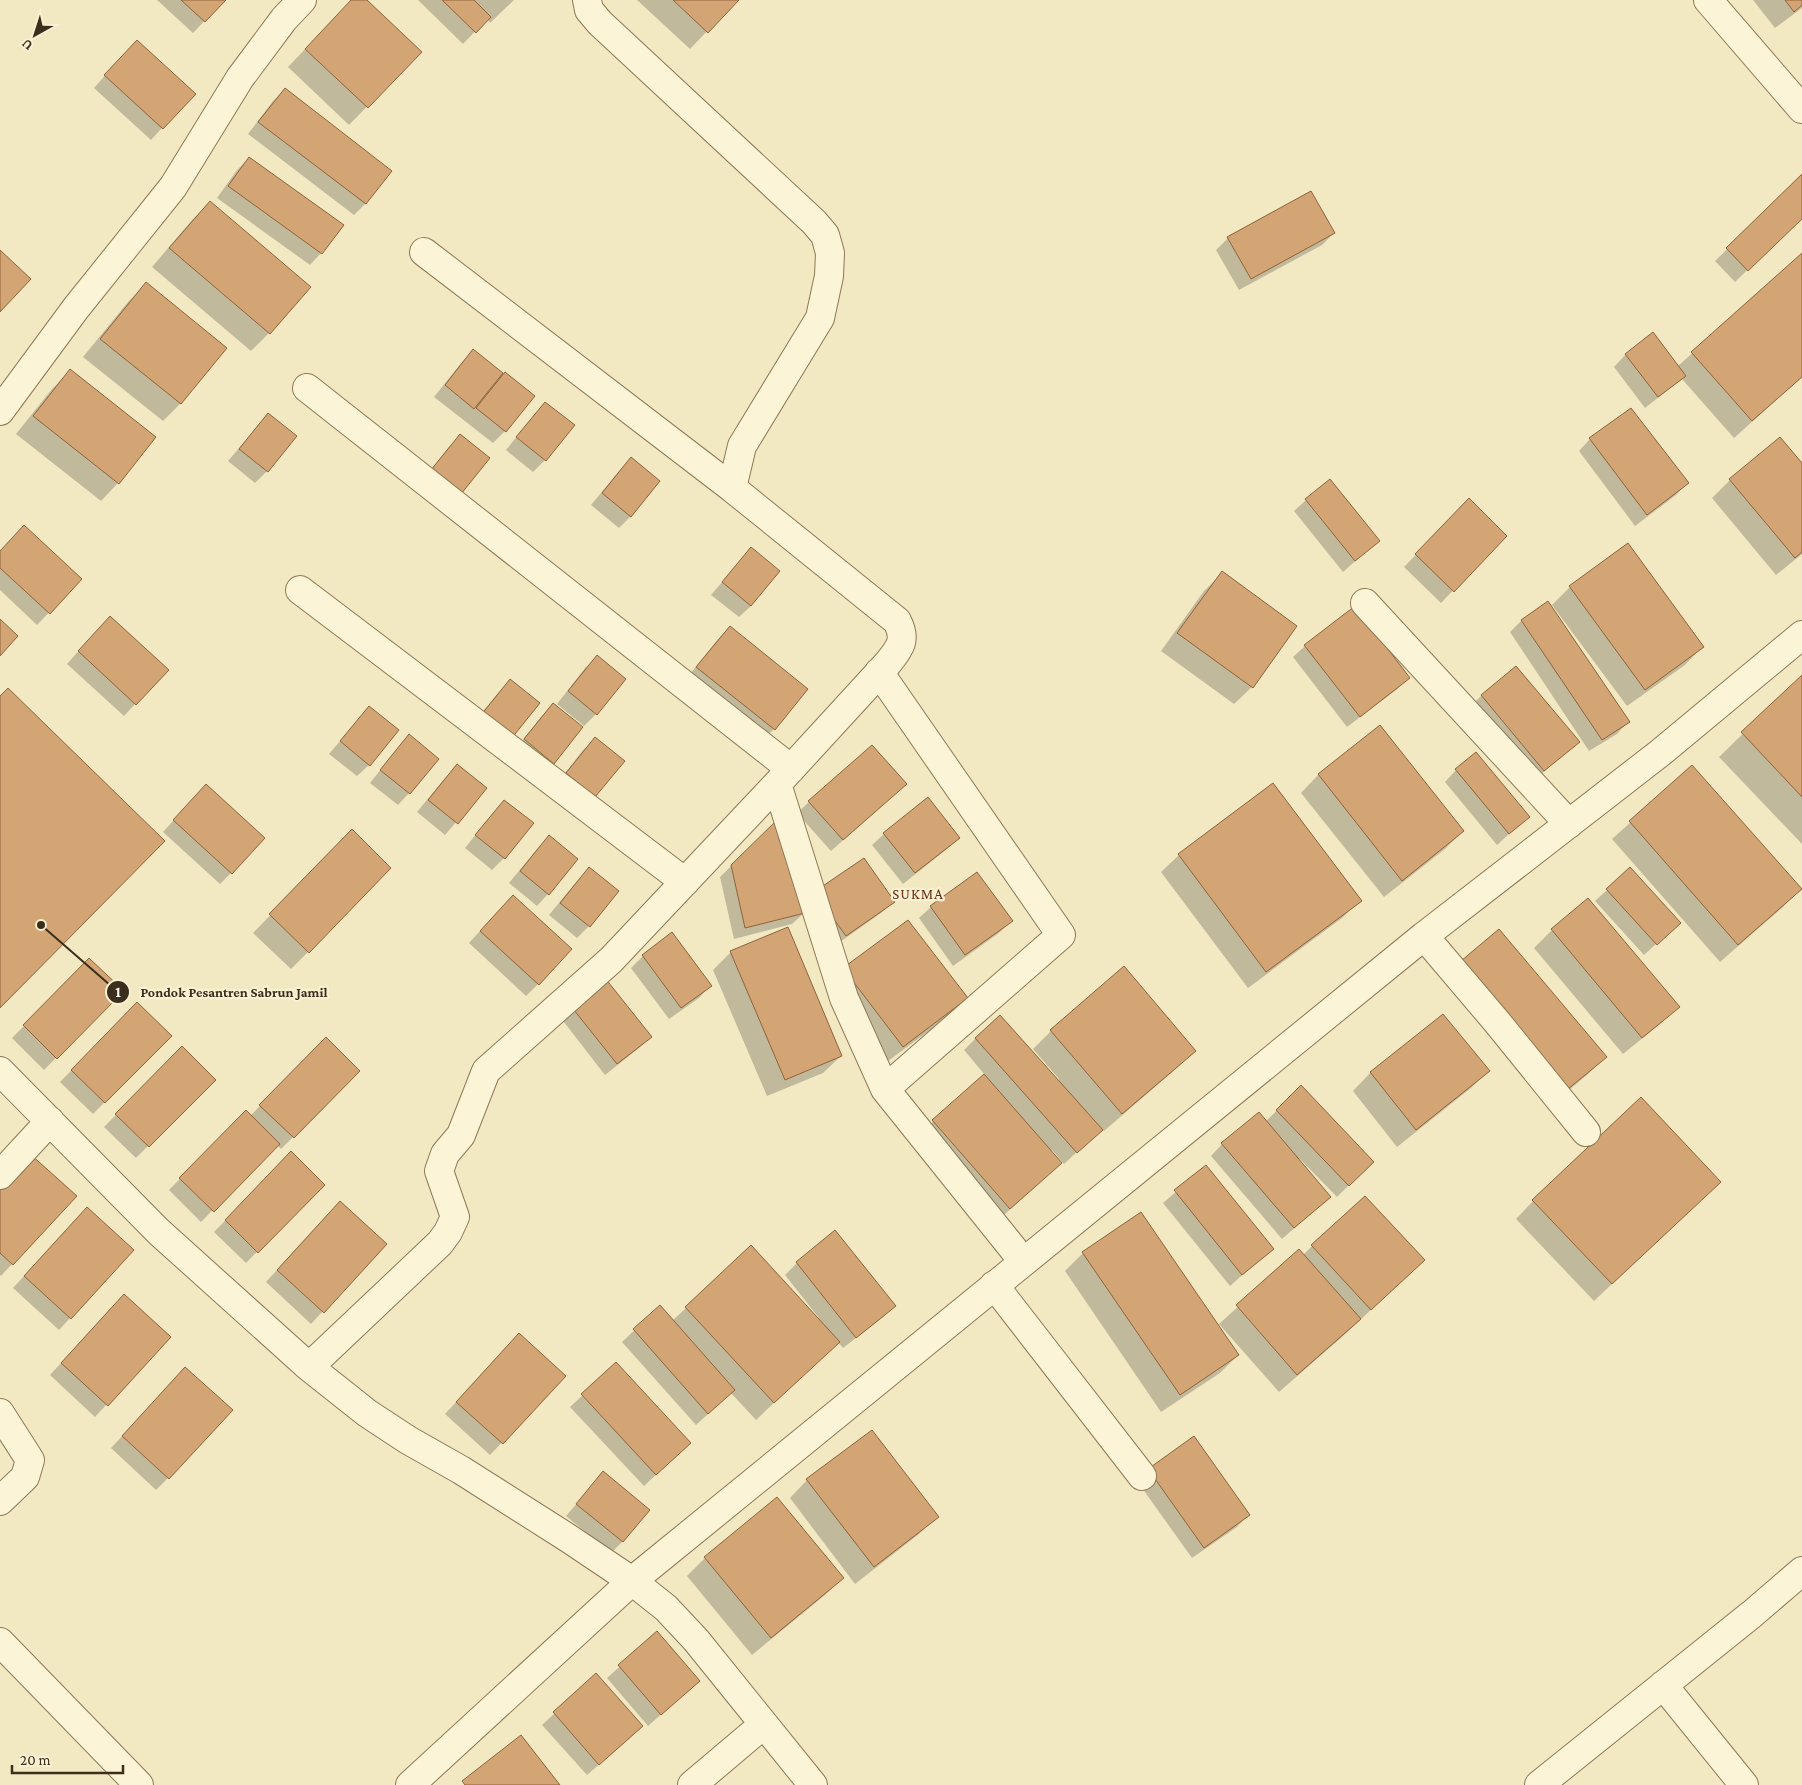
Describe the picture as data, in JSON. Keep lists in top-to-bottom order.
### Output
{
  "districts": ["SUKMA"],
  "places": ["Pondok Pesantren Sabrun Jamil"],
  "scale_bar": "20 m",
  "north": "bottom left"
}
